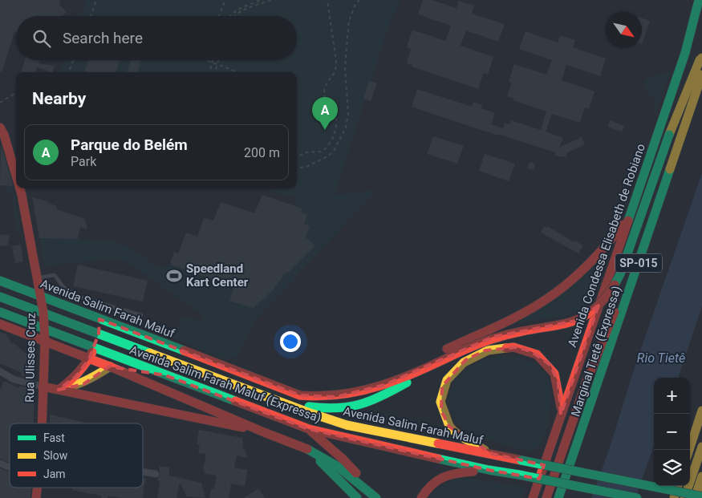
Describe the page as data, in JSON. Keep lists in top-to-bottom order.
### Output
{
  "streets": {
    "main road": [
      "Avenida Condessa Elisabeth de Robiano",
      "SP-015",
      "Avenida Salim Farah Maluf",
      "Marginal Tietê (Expressa)",
      "Rua Ulisses Cruz",
      "Avenida Salim Farah Maluf (Expressa)"
    ]
  },
  "crossings": [
    ["SP-015", "Marginal Tietê (Expressa)"],
    ["Avenida Salim Farah Maluf", "Rua Ulisses Cruz"],
    ["Rua Ulisses Cruz", "Avenida Salim Farah Maluf (Expressa)"]
  ],
  "water": ["Rio Tietê"],
  "places": {
    "sports": ["Speedland Kart Center"]
  },
  "legend": ["Fast", "Slow", "Jam"],
  "north": "bottom right",
  "page": {
    "search": "Search here",
    "heading": "Nearby",
    "pins": "A",
    "list": [
      {
        "mark": "A",
        "name": "Parque do Belém",
        "note": "Park",
        "value": "200 m"
      }
    ],
    "map_buttons": ["+", "−"]
  }
}
